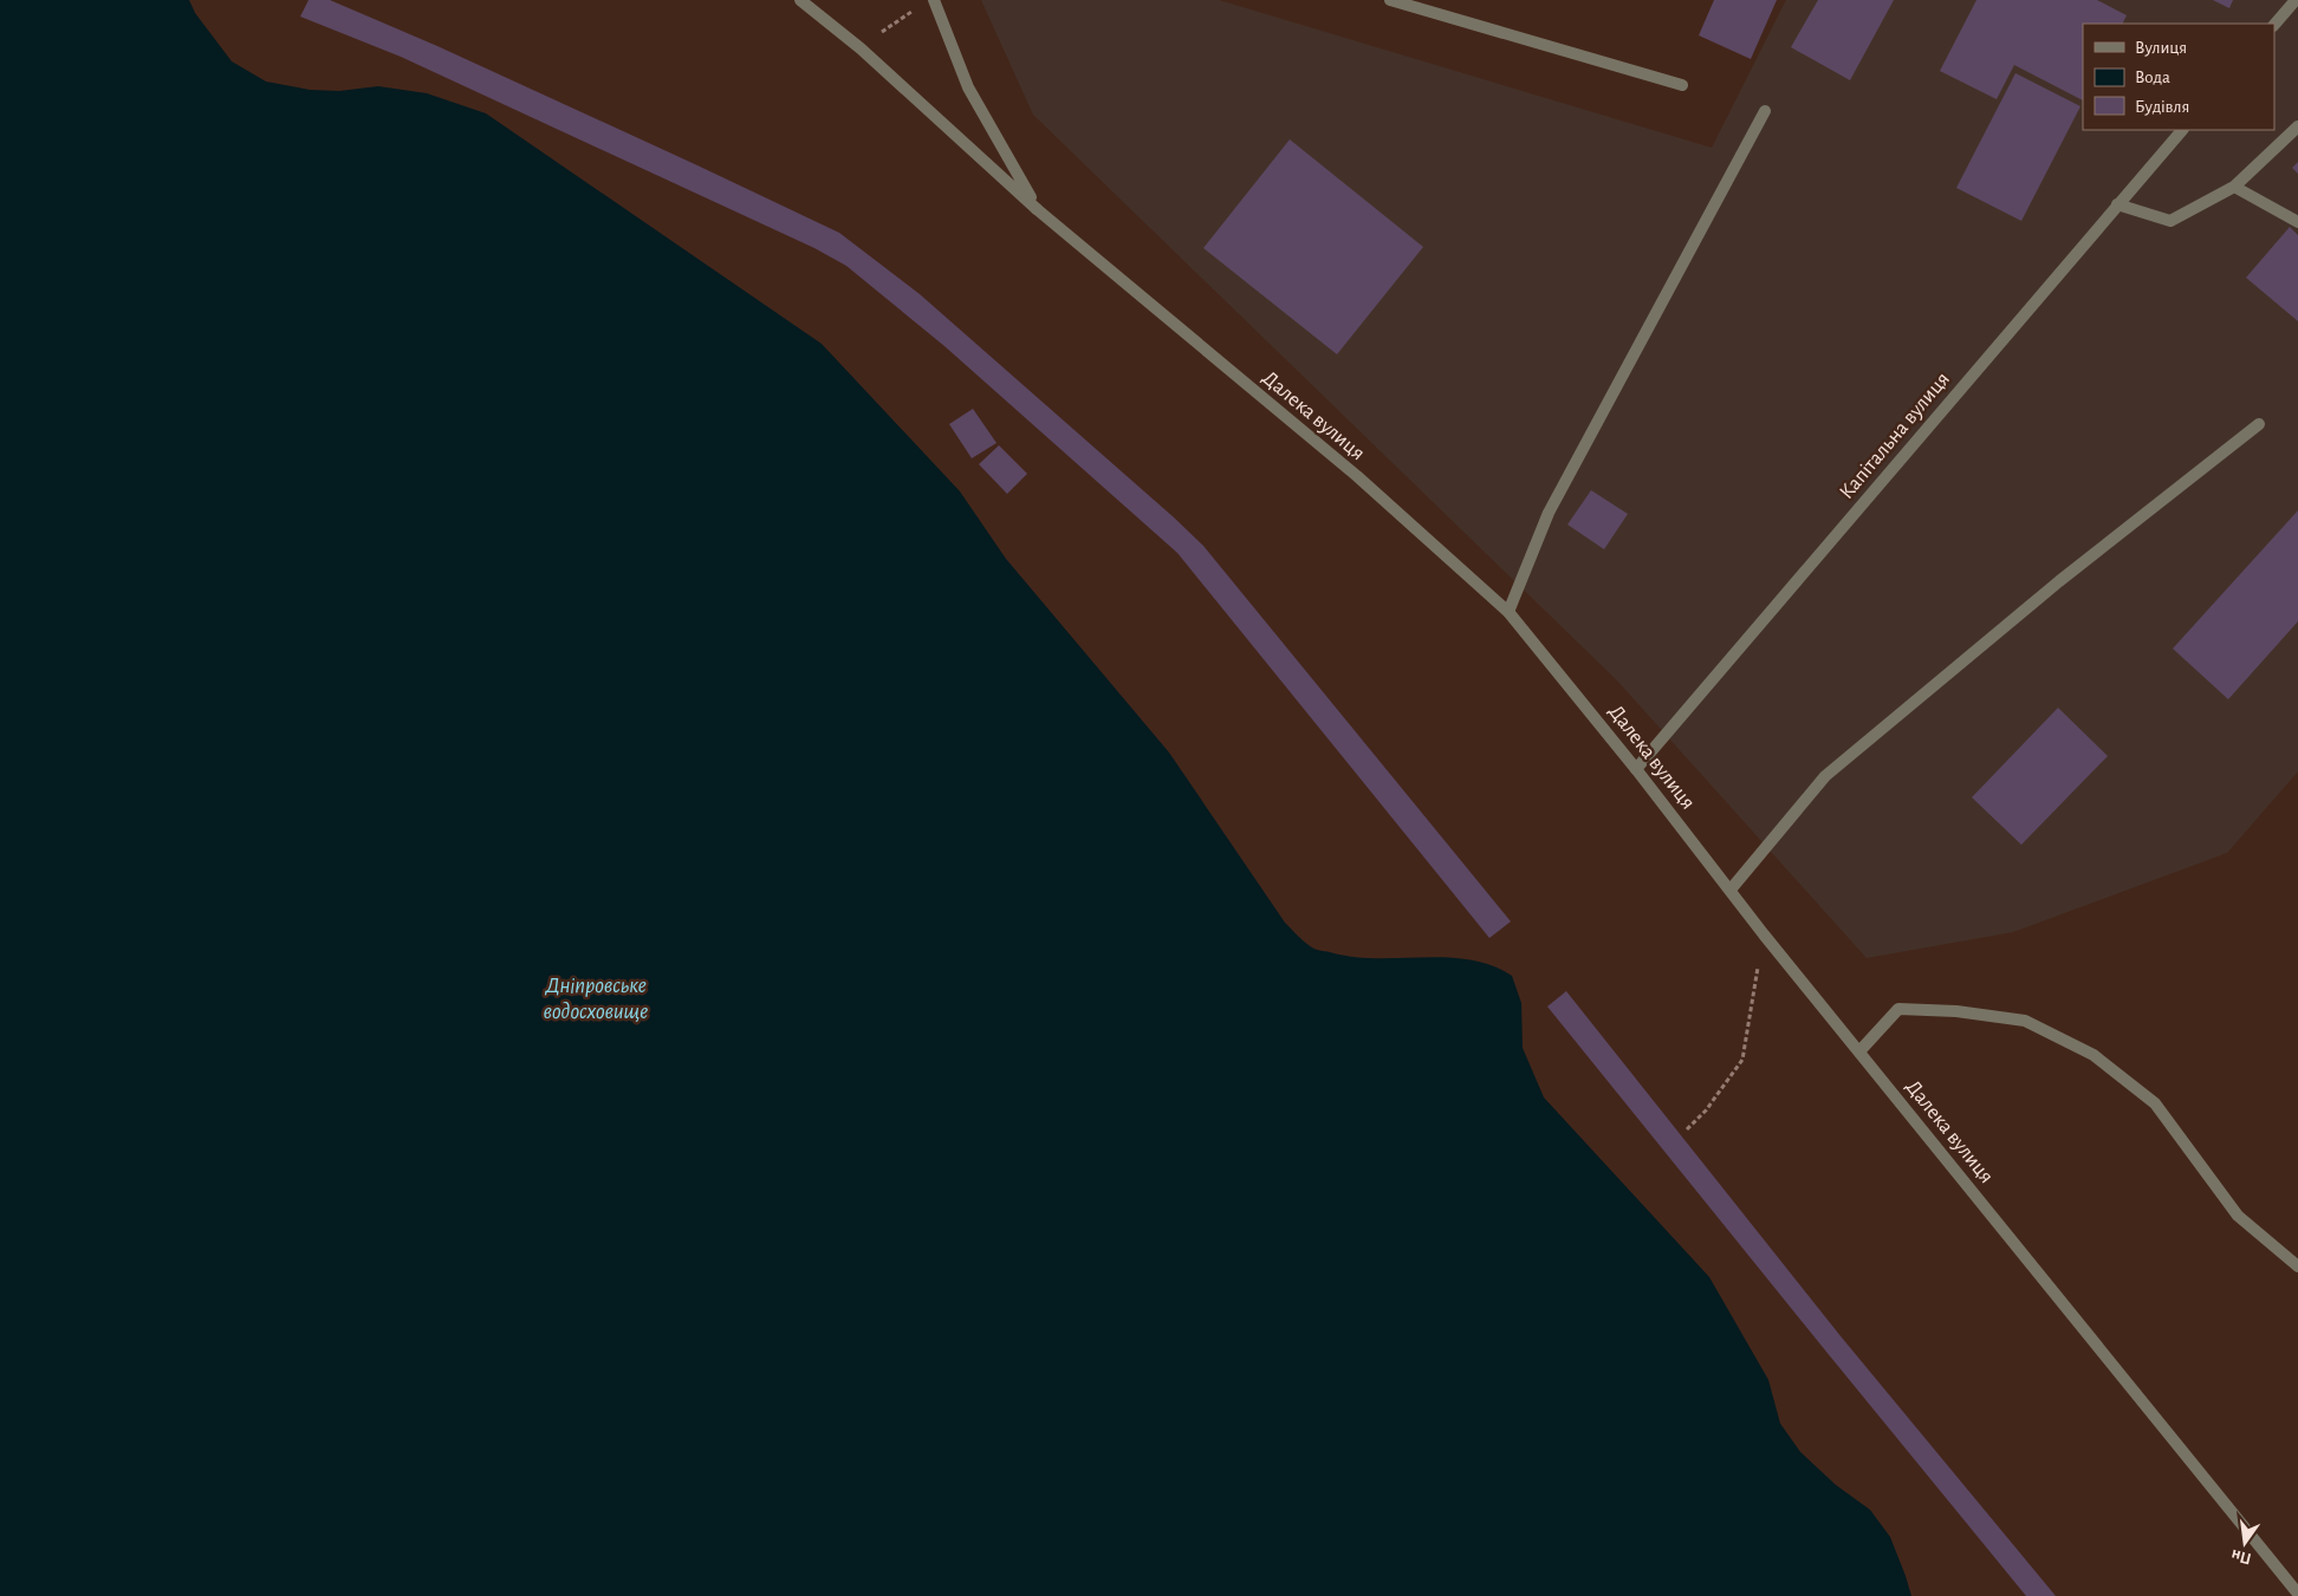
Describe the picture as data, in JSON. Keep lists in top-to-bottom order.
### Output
{
  "streets": {
    "street": ["Далека вулиця", "Капітальна вулиця"]
  },
  "crossings": [
    ["Далека вулиця", "Капітальна вулиця"]
  ],
  "water": ["Дніпровське водосховище"],
  "legend": ["Вулиця", "Вода", "Будівля"],
  "north": "bottom"
}
